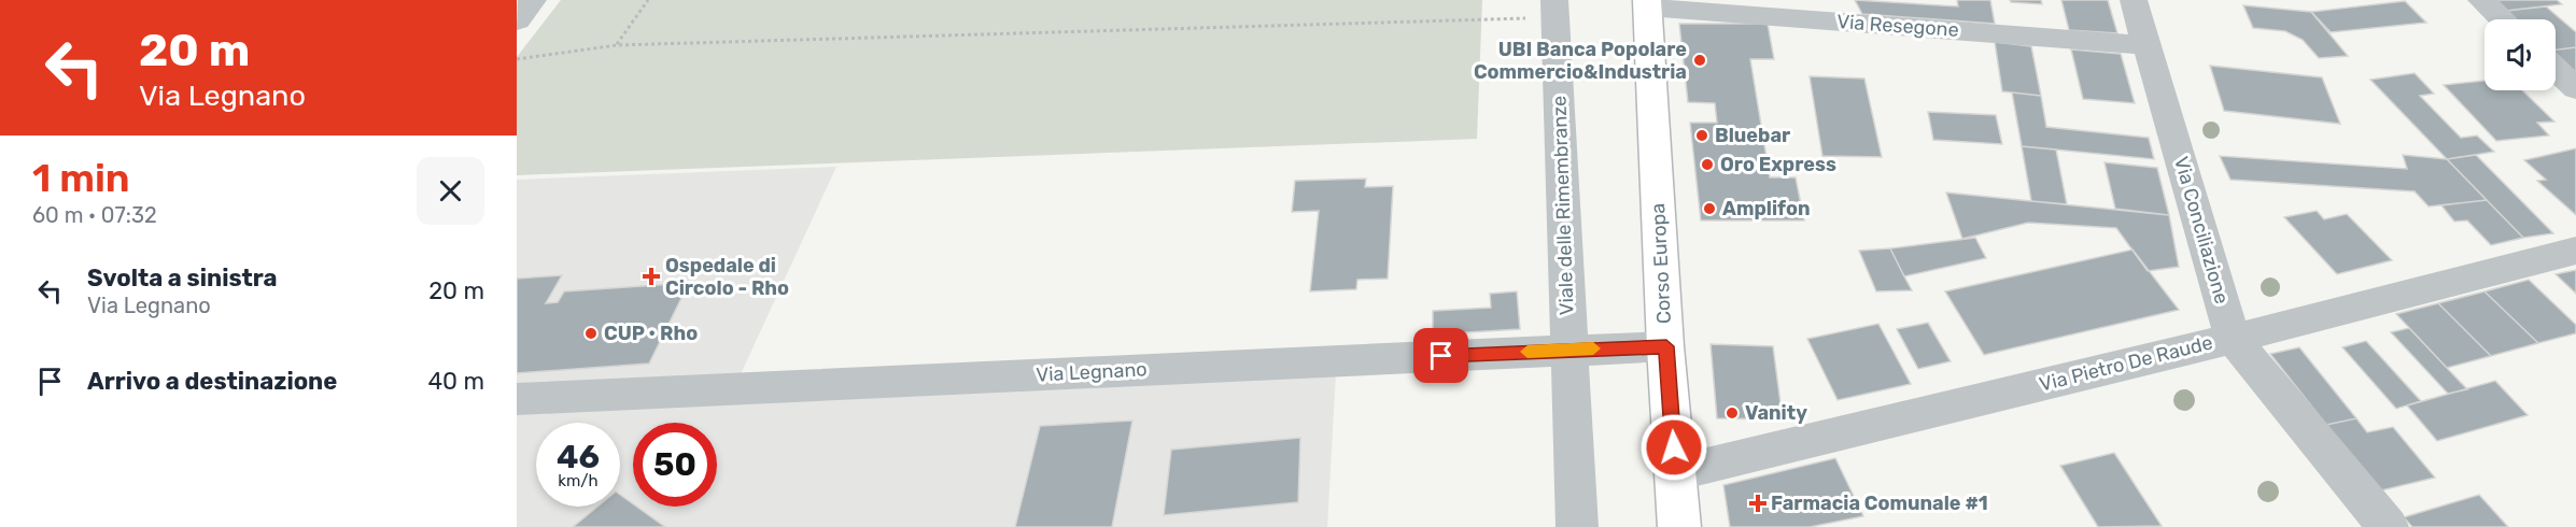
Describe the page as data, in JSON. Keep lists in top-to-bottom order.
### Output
{
  "streets": {
    "main road": ["Corso Europa"],
    "street": [
      "Via Resegone",
      "Viale delle Rimembranze",
      "Via Conciliazione",
      "Via Pietro De Raude",
      "Via Legnano"
    ]
  },
  "crossings": [
    ["Via Resegone", "Via Conciliazione"],
    ["Via Resegone", "Corso Europa"],
    ["Viale delle Rimembranze", "Via Legnano"],
    ["Via Conciliazione", "Via Pietro De Raude"],
    ["Corso Europa", "Via Pietro De Raude"],
    ["Corso Europa", "Via Legnano"]
  ],
  "places": {
    "other": [
      "UBI Banca Popolare Commercio&Industria",
      "Bluebar",
      "Oro Express",
      "Amplifon",
      "CUP • Rho",
      "Vanity"
    ],
    "health": ["Ospedale di Circolo - Rho", "Farmacia Comunale #1"]
  },
  "page": {
    "turn": ["20 m", "Via Legnano"],
    "heading": ["1 min", "60 m · 07:32"],
    "list": [
      {
        "name": "Svolta a sinistra",
        "note": "Via Legnano",
        "value": "20 m"
      },
      {
        "name": "Arrivo a destinazione",
        "value": "40 m"
      }
    ],
    "speed": "46 km/h",
    "limit": "50"
  }
}
